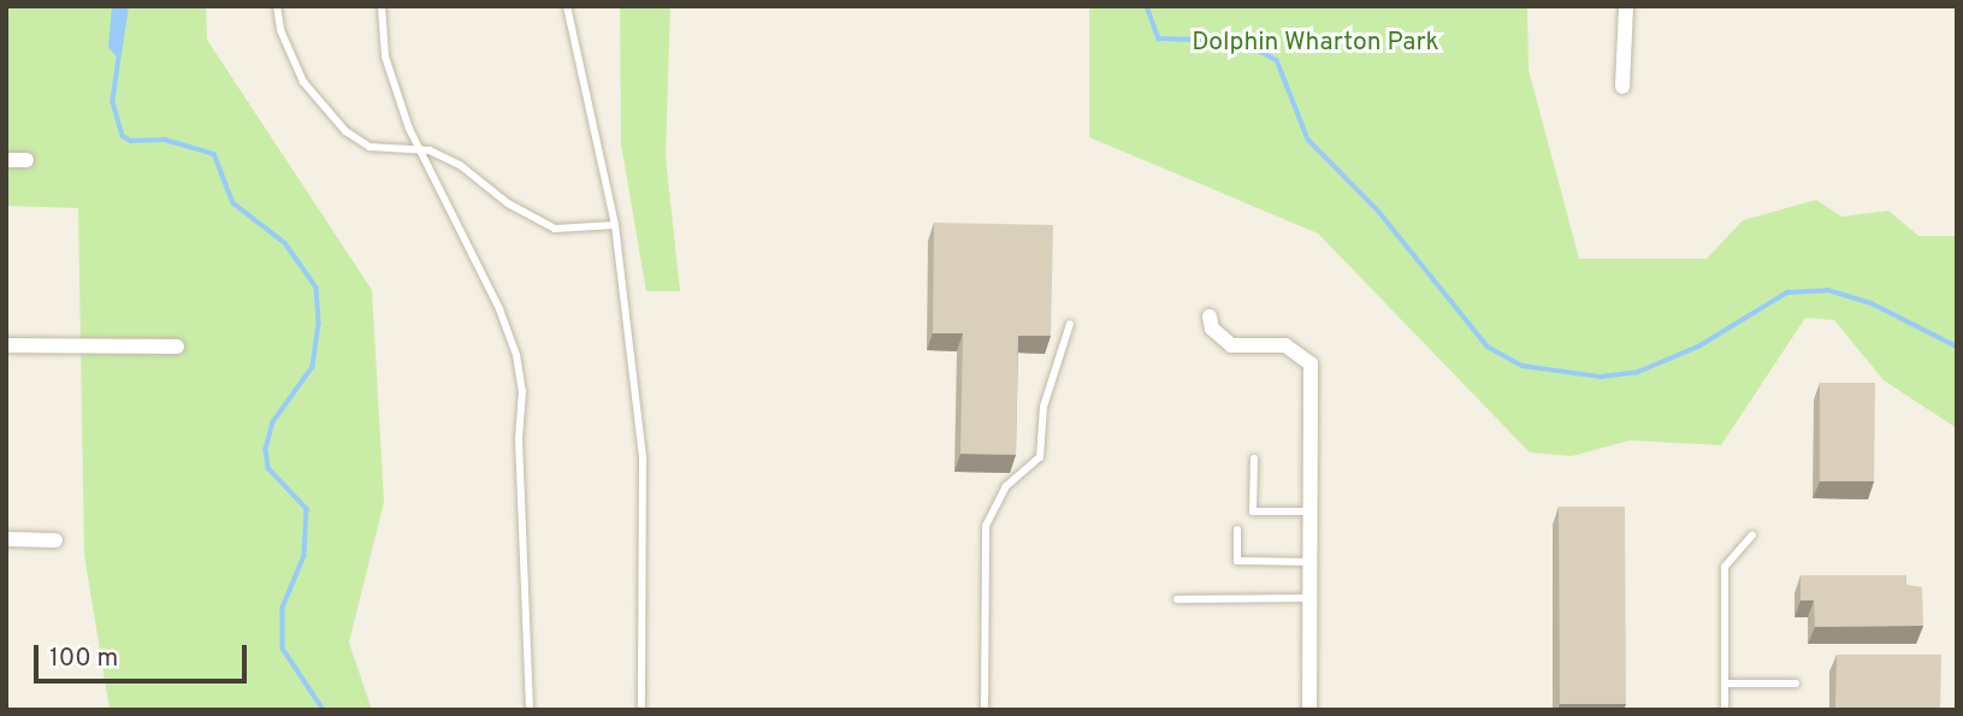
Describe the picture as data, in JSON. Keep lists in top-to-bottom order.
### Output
{
  "parks": ["Dolphin Wharton Park"],
  "scale_bar": "100 m"
}
